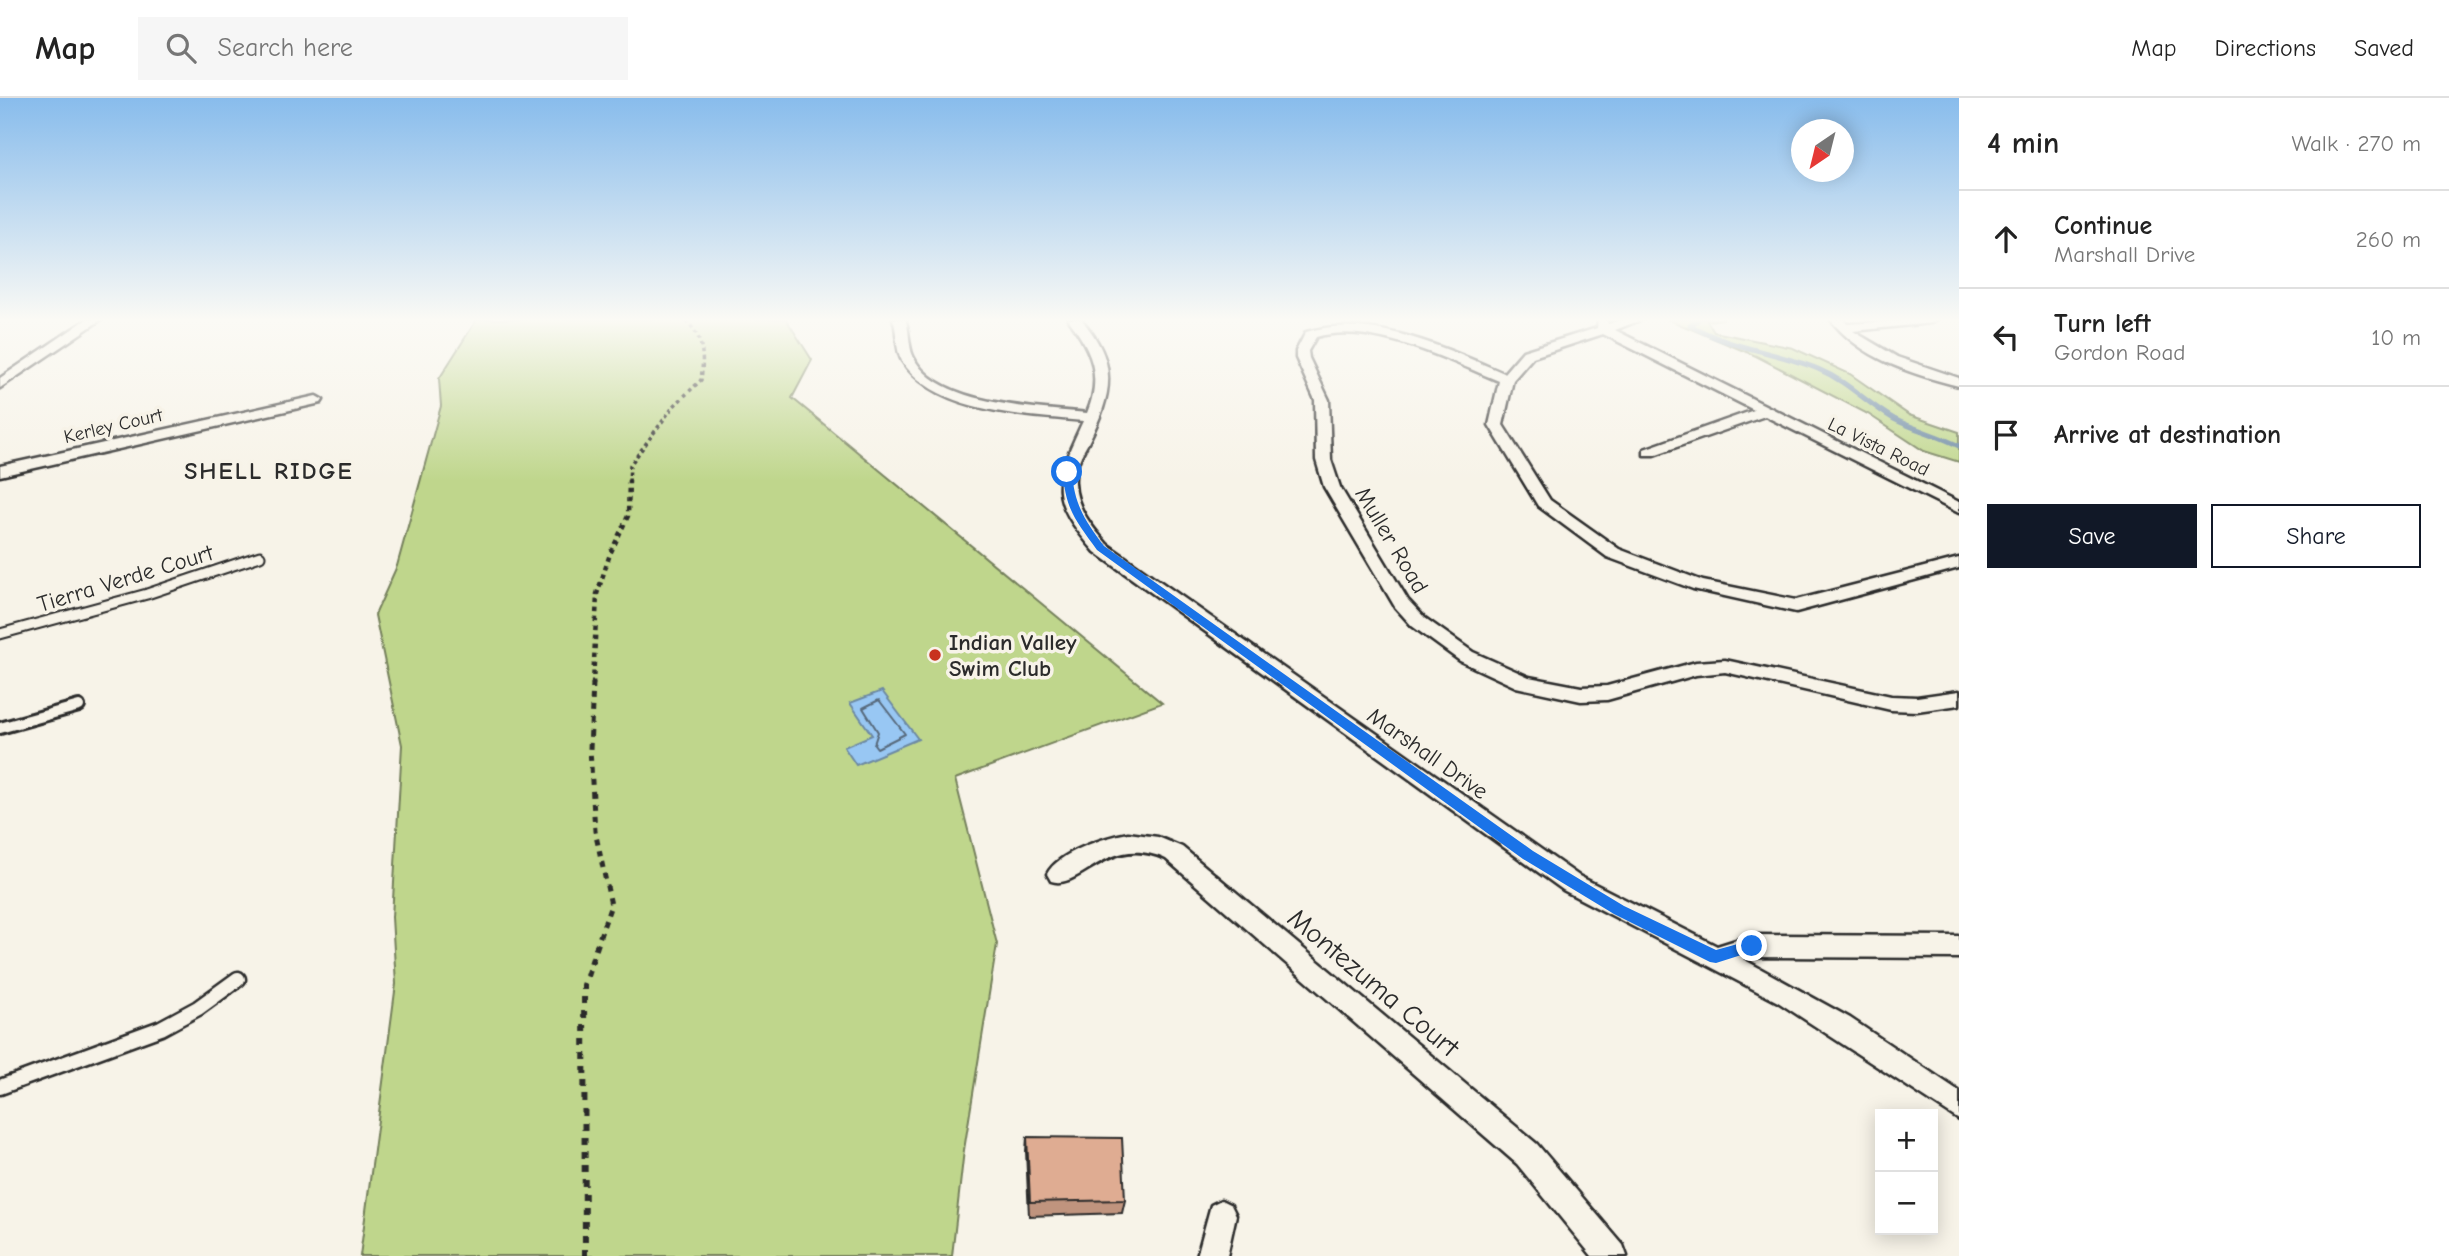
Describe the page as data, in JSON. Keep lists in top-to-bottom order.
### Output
{
  "streets": {
    "street": [
      "Kerley Court",
      "La Vista Road",
      "Muller Road",
      "Marshall Drive",
      "Montezuma Court"
    ],
    "lane": ["Tierra Verde Court"]
  },
  "districts": ["SHELL RIDGE"],
  "places": ["Indian Valley Swim Club"],
  "north": "bottom left",
  "page": {
    "header": "Map",
    "search": "Search here",
    "nav": ["Map", "Directions", "Saved"],
    "heading": ["4 min", "Walk · 270 m"],
    "list": [
      ["Continue", "Marshall Drive", "260 m"],
      ["Turn left", "Gordon Road", "10 m"],
      "Arrive at destination"
    ],
    "buttons": ["Save", "Share"],
    "map_buttons": ["+", "−"]
  }
}
